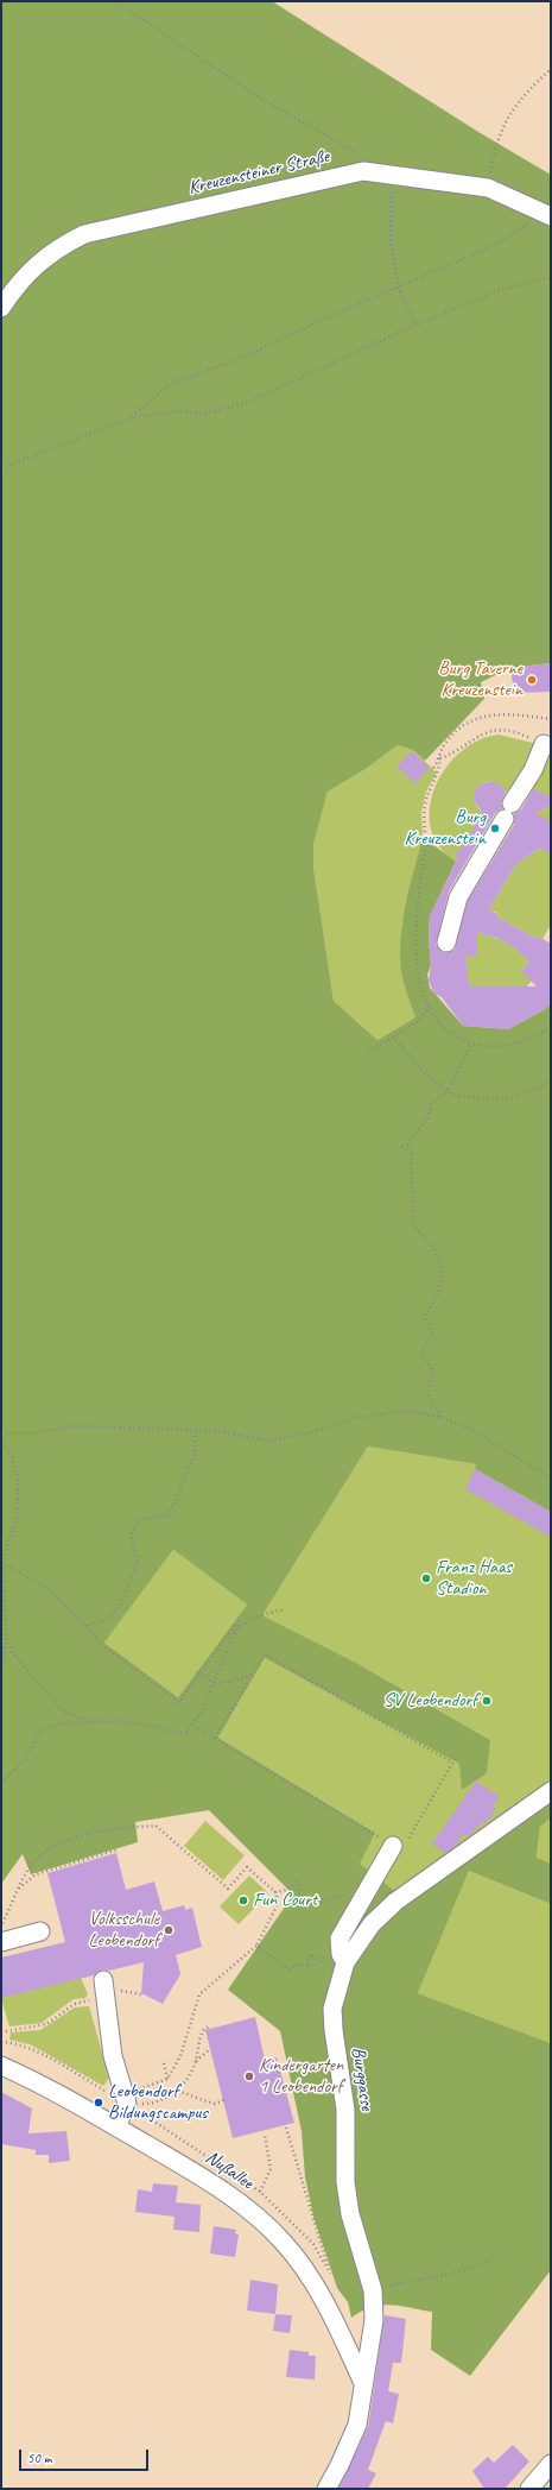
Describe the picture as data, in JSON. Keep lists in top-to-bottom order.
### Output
{
  "streets": {
    "street": ["Kreuzensteiner Straße", "Burggasse", "Nußallee"]
  },
  "crossings": [
    ["Burggasse", "Nußallee"]
  ],
  "places": [
    "Burg Taverne Kreuzenstein",
    "Burg Kreuzenstein",
    "Franz Haas Stadion",
    "SV Leobendorf",
    "Fun Court",
    "Volksschule Leobendorf",
    "Kindergarten 1 Leobendorf",
    "Leobendorf Bildungscampus"
  ],
  "scale_bar": "50 m"
}
